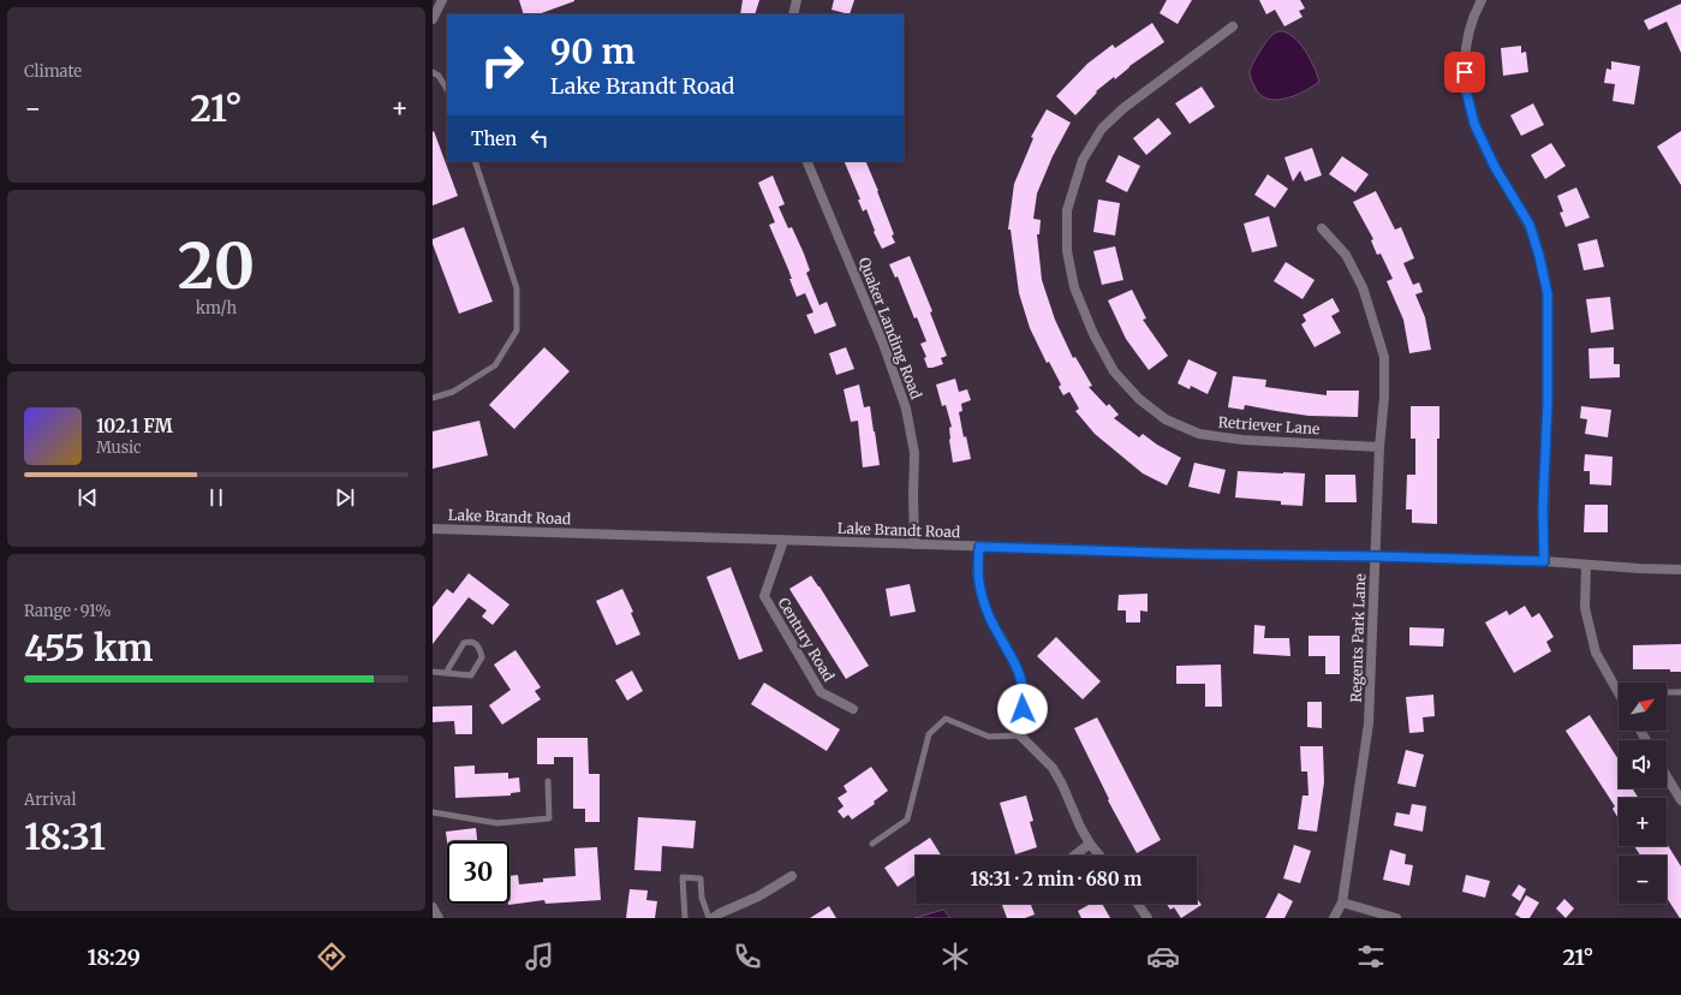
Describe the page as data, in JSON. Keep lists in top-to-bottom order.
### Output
{
  "streets": {
    "street": [
      "Quaker Landing Road",
      "Retriever Lane",
      "Lake Brandt Road",
      "Regents Park Lane",
      "Century Road"
    ]
  },
  "crossings": [
    ["Quaker Landing Road", "Lake Brandt Road"],
    ["Retriever Lane", "Regents Park Lane"],
    ["Lake Brandt Road", "Regents Park Lane"],
    ["Lake Brandt Road", "Century Road"]
  ],
  "north": "top right",
  "page": {
    "tile": [
      "Climate",
      ["20", "km/h"],
      ["Range · 91%", "455 km"],
      ["Arrival", "18:31"]
    ],
    "turn": ["90 m", "Lake Brandt Road"],
    "heat": ["−", "21°", "+"],
    "then": "Then",
    "song": ["102.1 FM", "Music"],
    "map_buttons": ["+", "−"],
    "limit": "30",
    "trip": "18:31 · 2 min · 680 m",
    "tabs": ["18:29", "21°"]
  }
}
